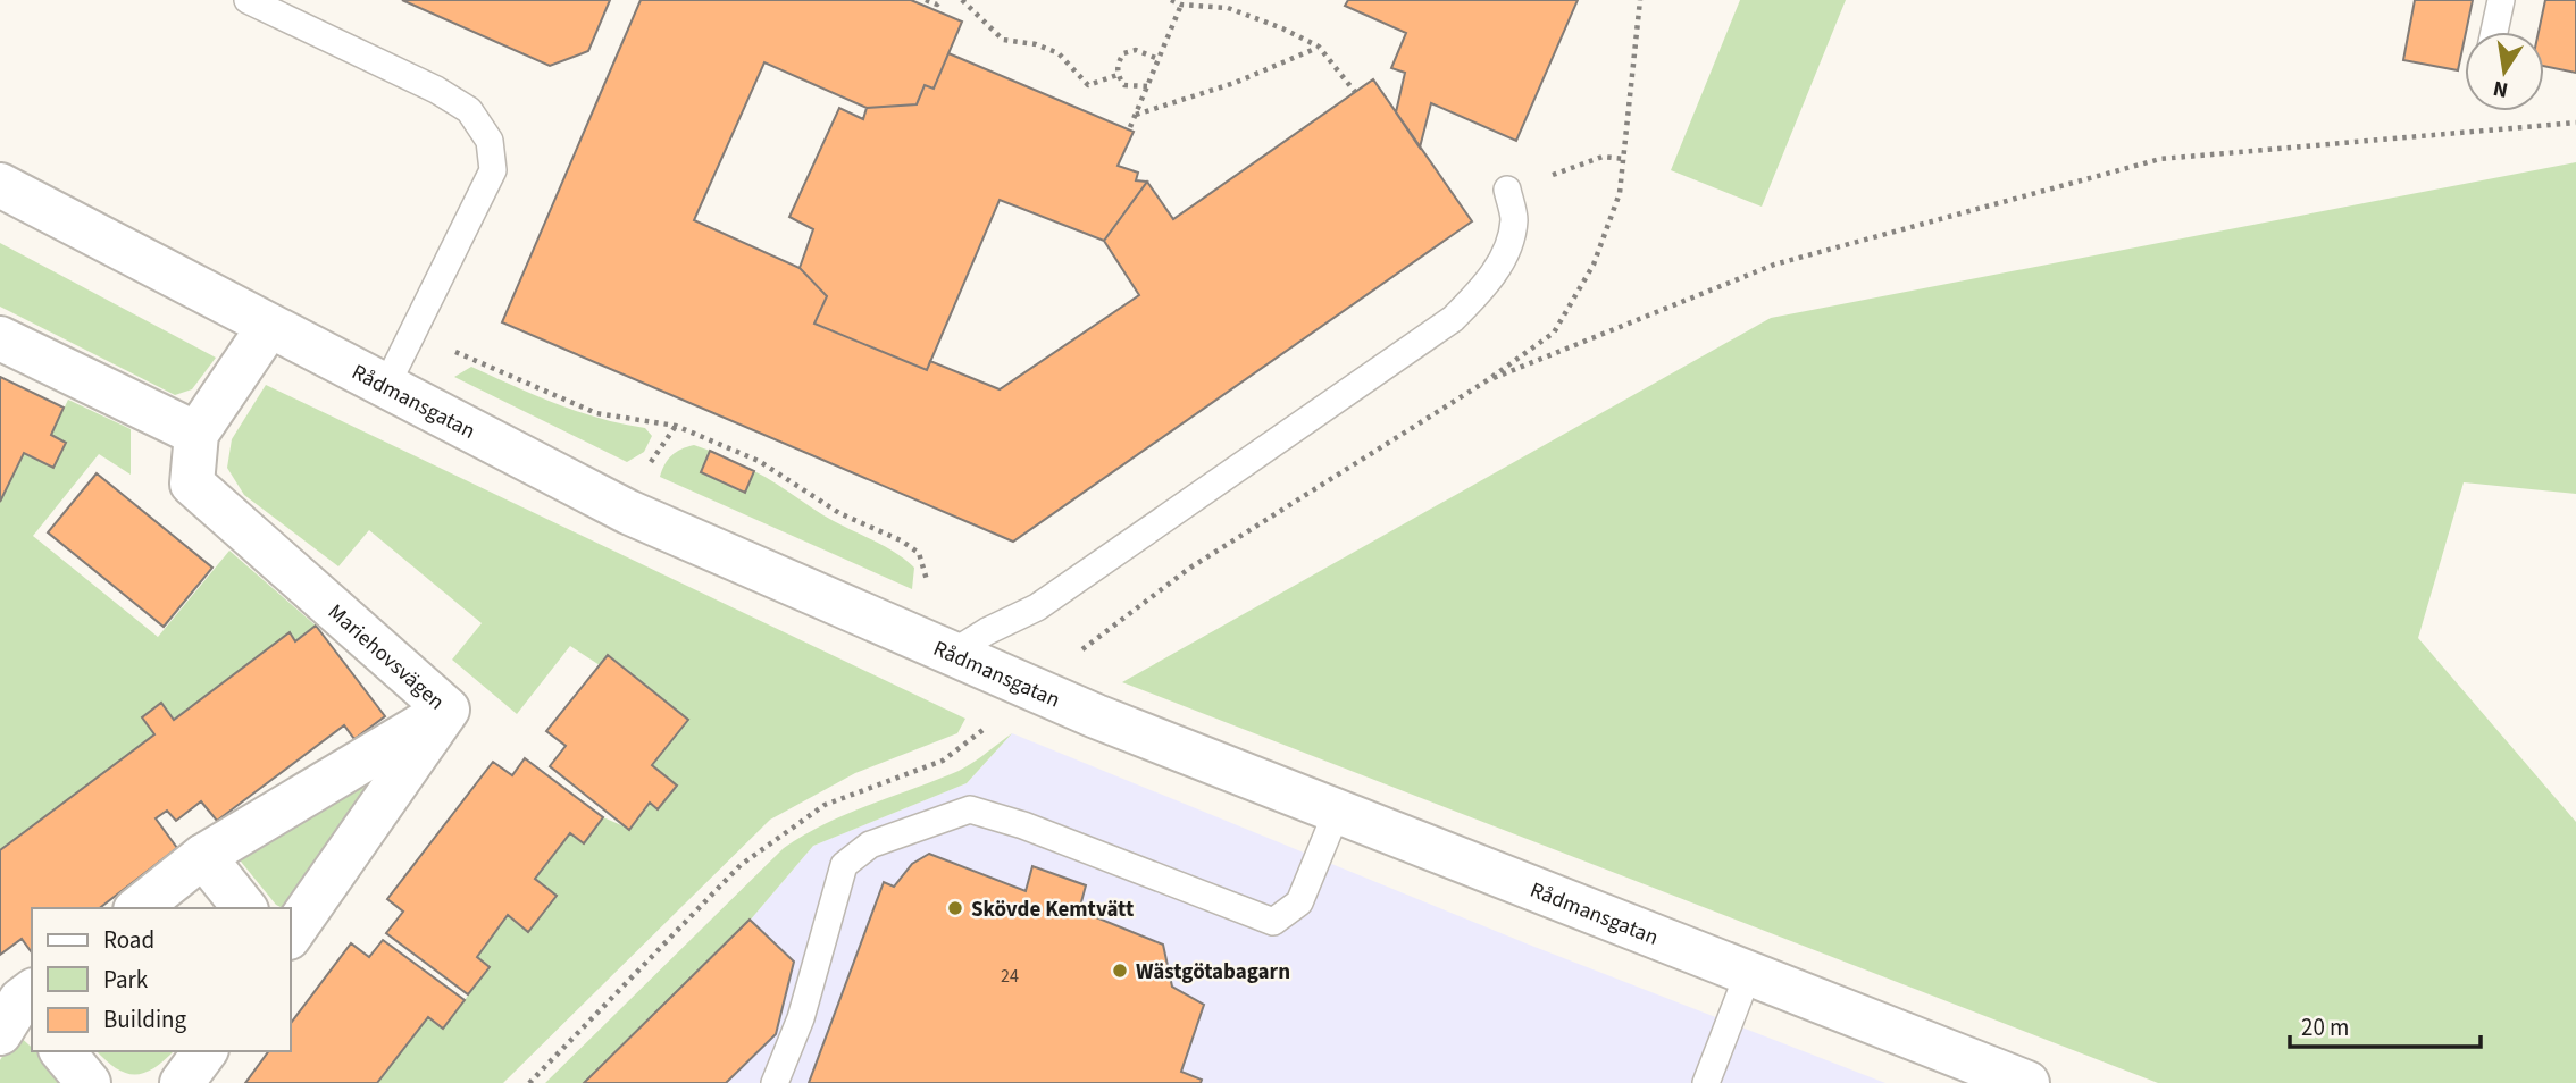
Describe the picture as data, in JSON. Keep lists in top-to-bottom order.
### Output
{
  "streets": {
    "street": ["Rådmansgatan", "Mariehovsvägen"]
  },
  "crossings": [
    ["Rådmansgatan", "Mariehovsvägen"]
  ],
  "places": ["Skövde Kemtvätt", "Wästgötabagarn"],
  "house_numbers": ["24"],
  "legend": ["Road", "Park", "Building"],
  "scale_bar": "20 m",
  "north": "bottom"
}
